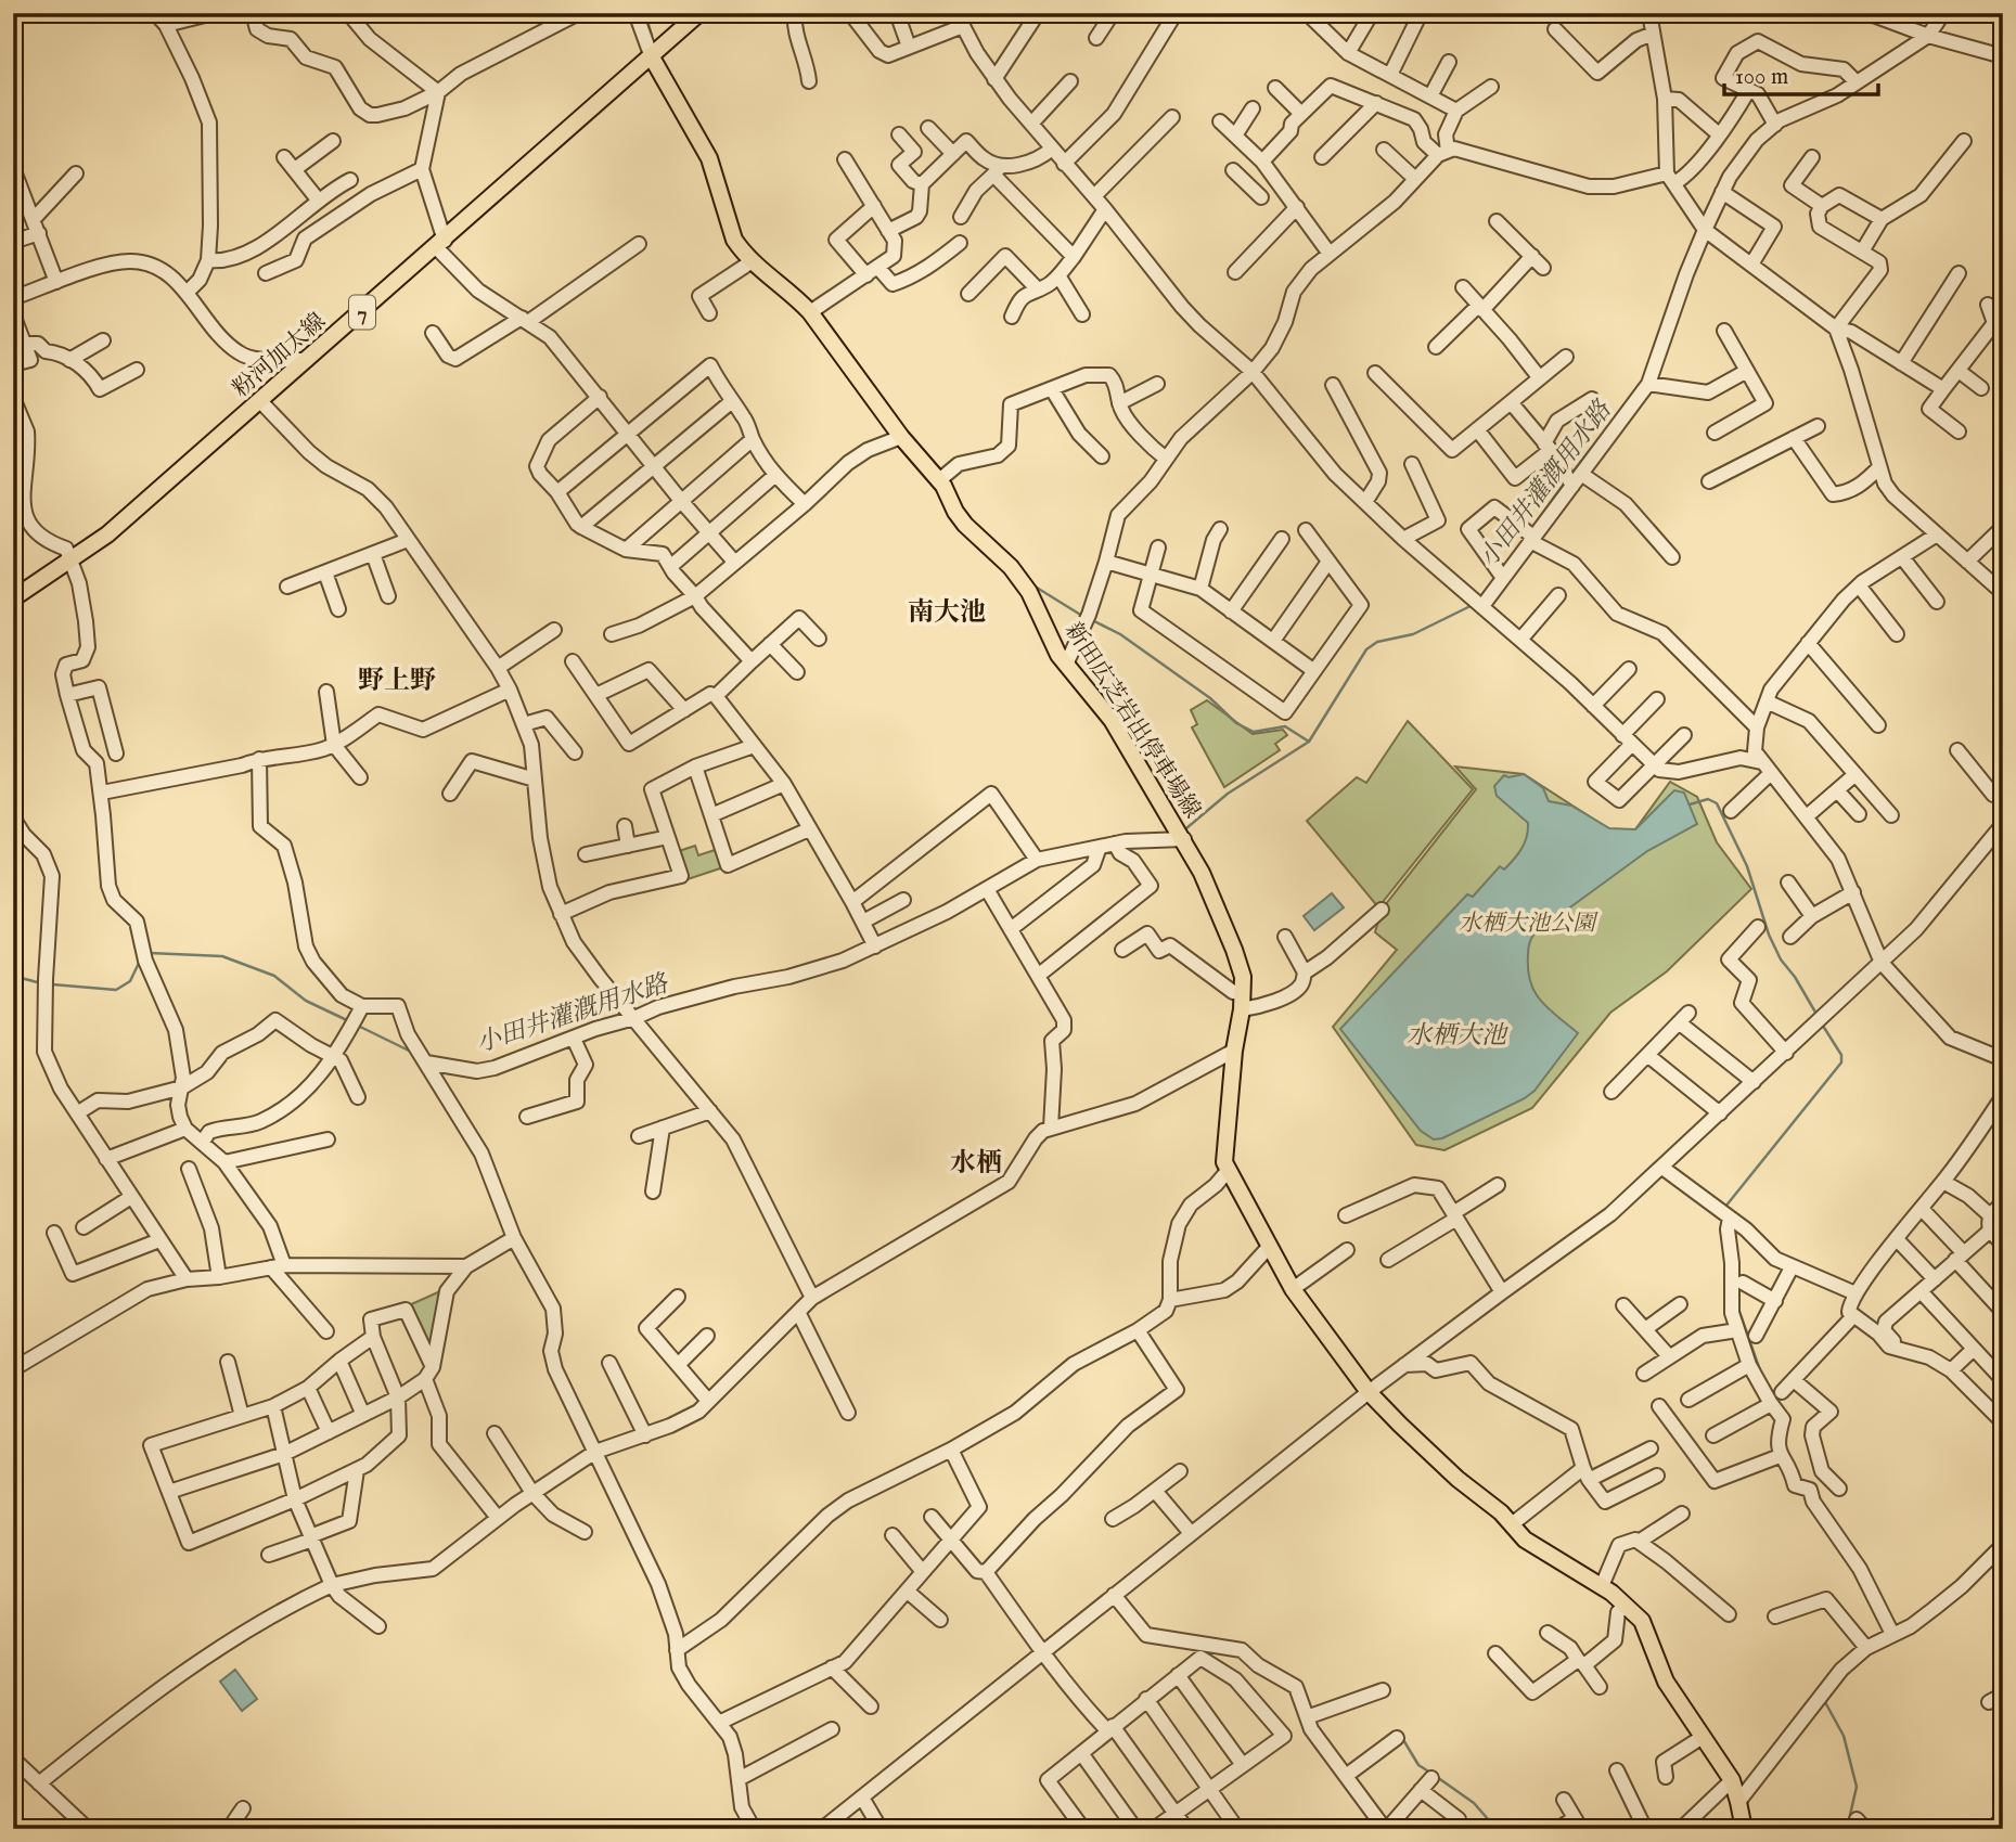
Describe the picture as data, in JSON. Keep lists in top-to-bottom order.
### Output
{
  "streets": {
    "main road": ["7", "粉河加太線", "新田広芝岩出停車場線"]
  },
  "crossings": [
    ["粉河加太線", "新田広芝岩出停車場線"]
  ],
  "districts": ["南大池", "野上野", "水栖"],
  "water": ["小田井灌漑用水路", "水栖大池"],
  "parks": ["水栖大池公園"],
  "scale_bar": "100 m"
}
